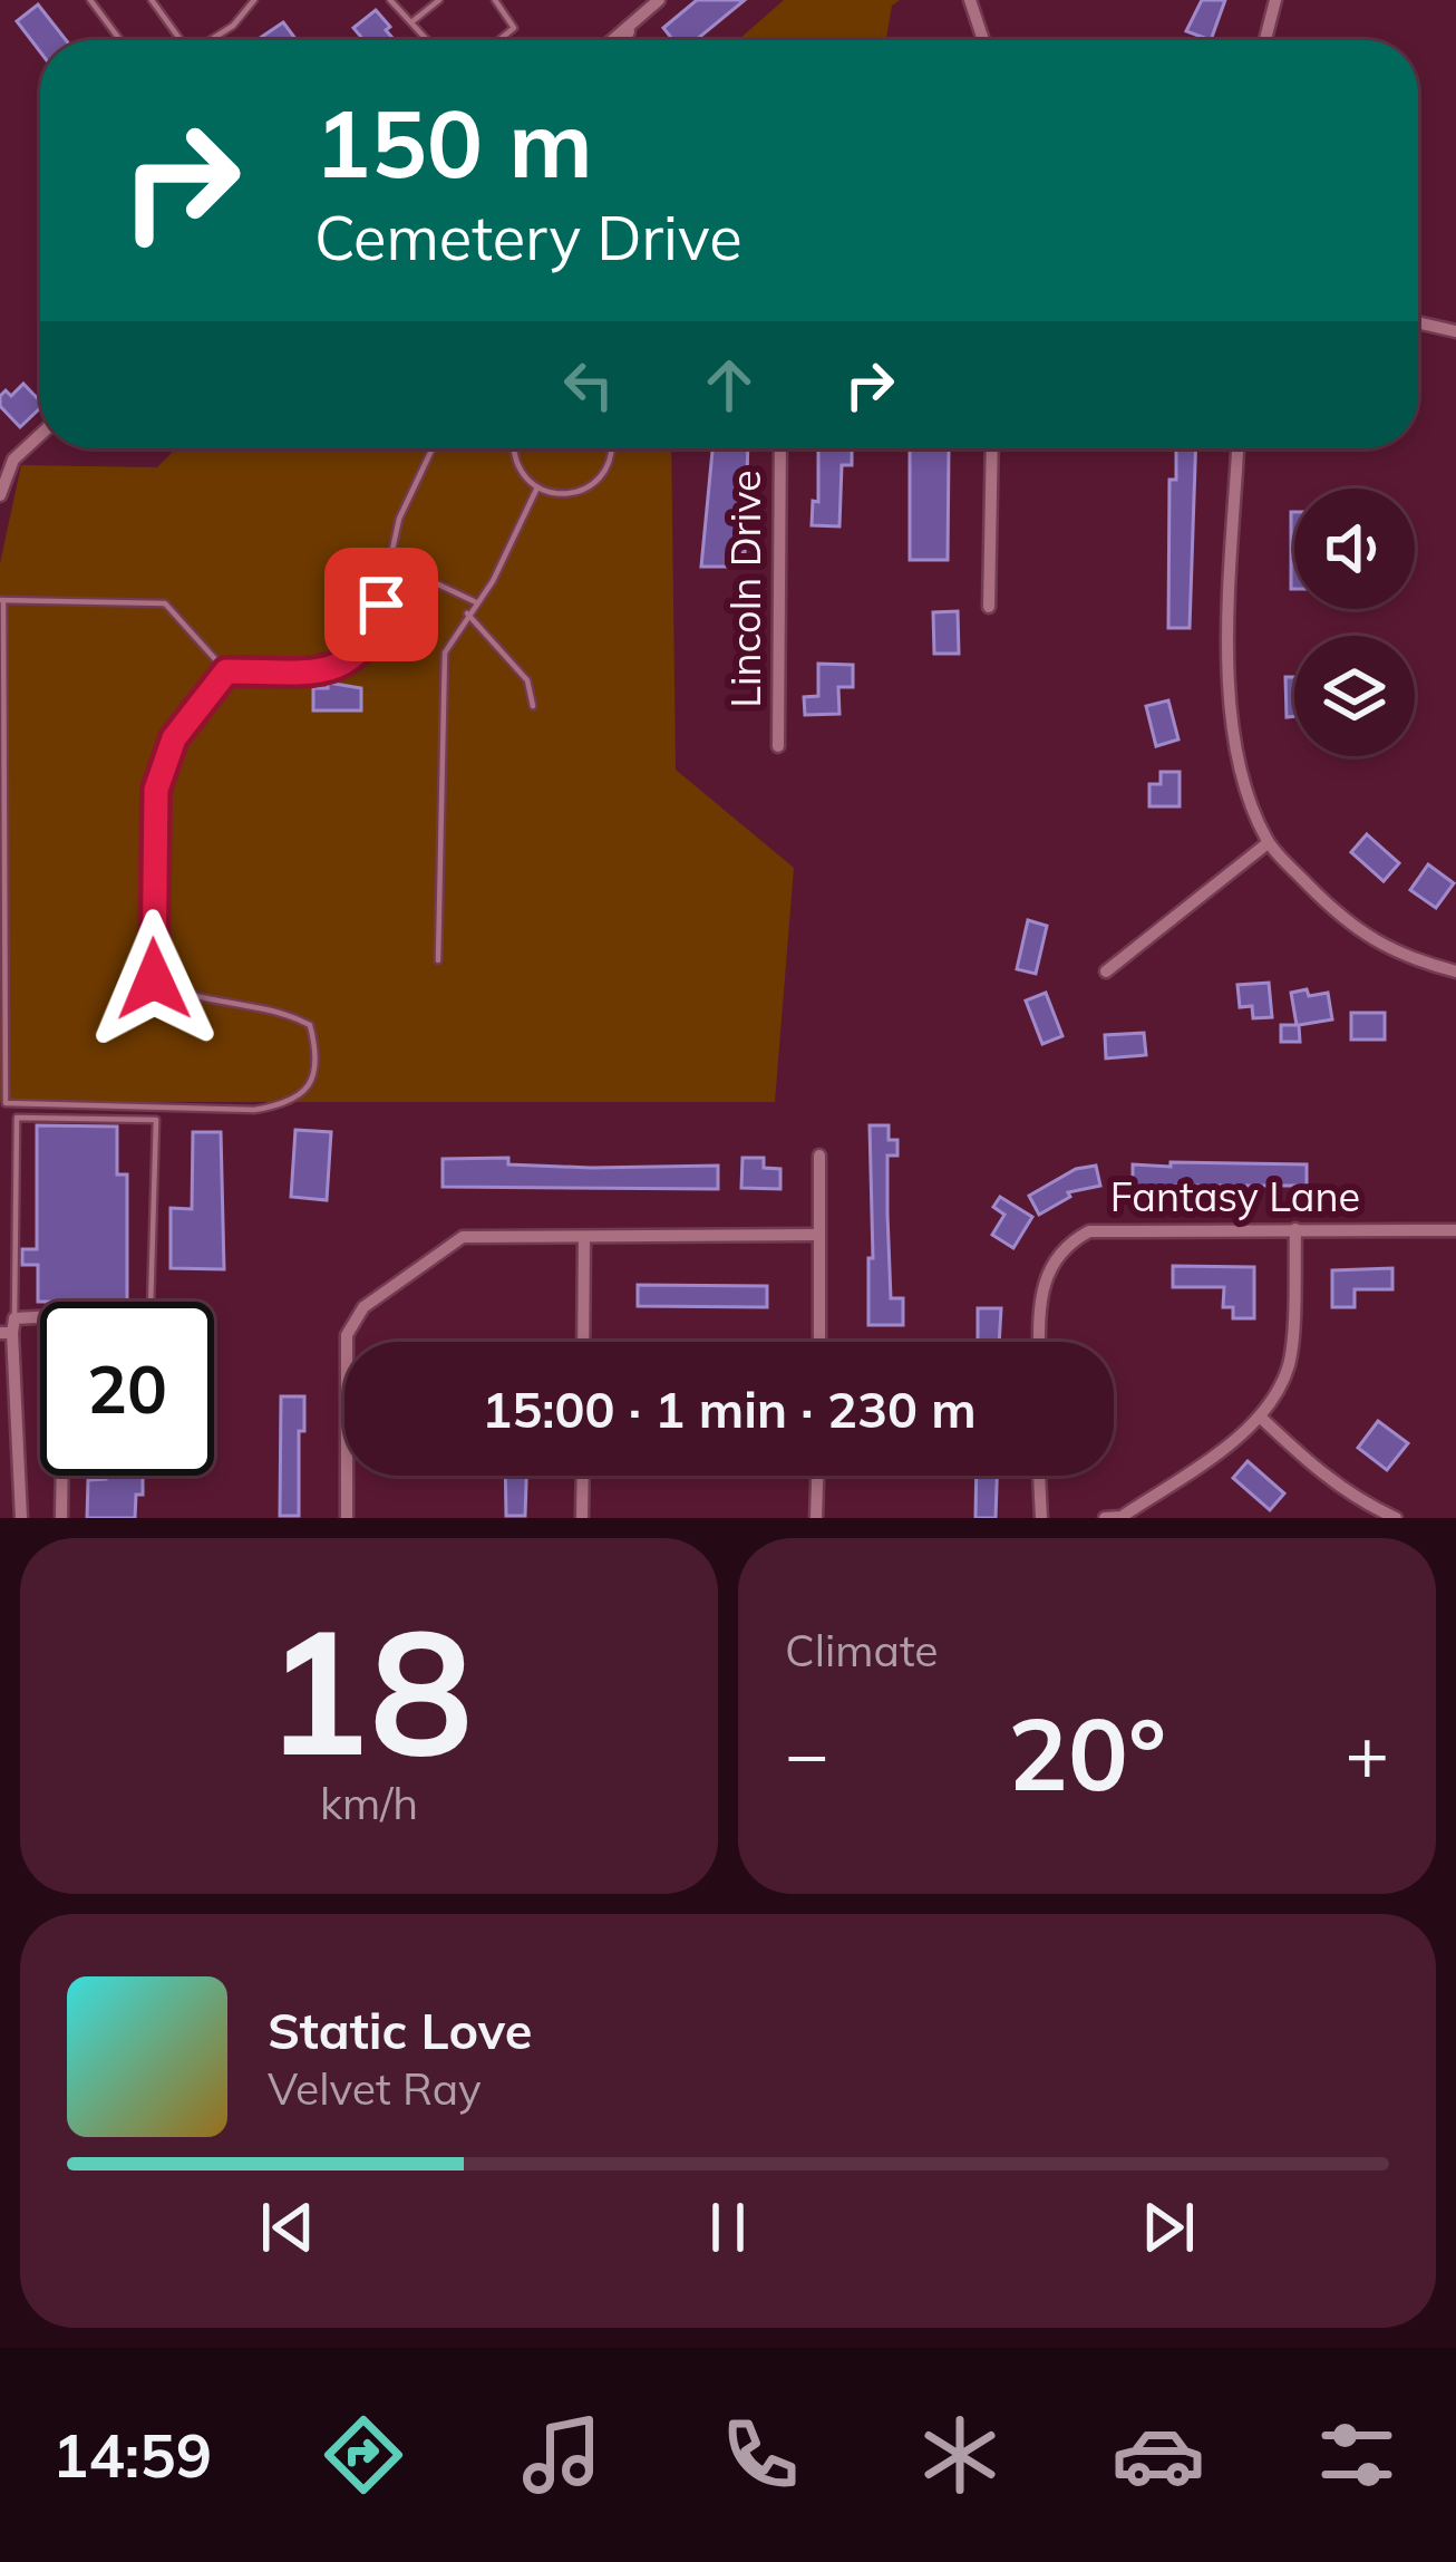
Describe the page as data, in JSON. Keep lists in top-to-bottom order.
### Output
{
  "streets": {
    "street": ["Lincoln Drive", "Fantasy Lane"]
  },
  "page": {
    "turn": ["150 m", "Cemetery Drive"],
    "limit": "20",
    "trip": "15:00 · 1 min · 230 m",
    "tile": [
      ["18", "km/h"],
      "Climate"
    ],
    "heat": ["−", "20°", "+"],
    "song": ["Static Love", "Velvet Ray"],
    "tabs": "14:59"
  }
}
